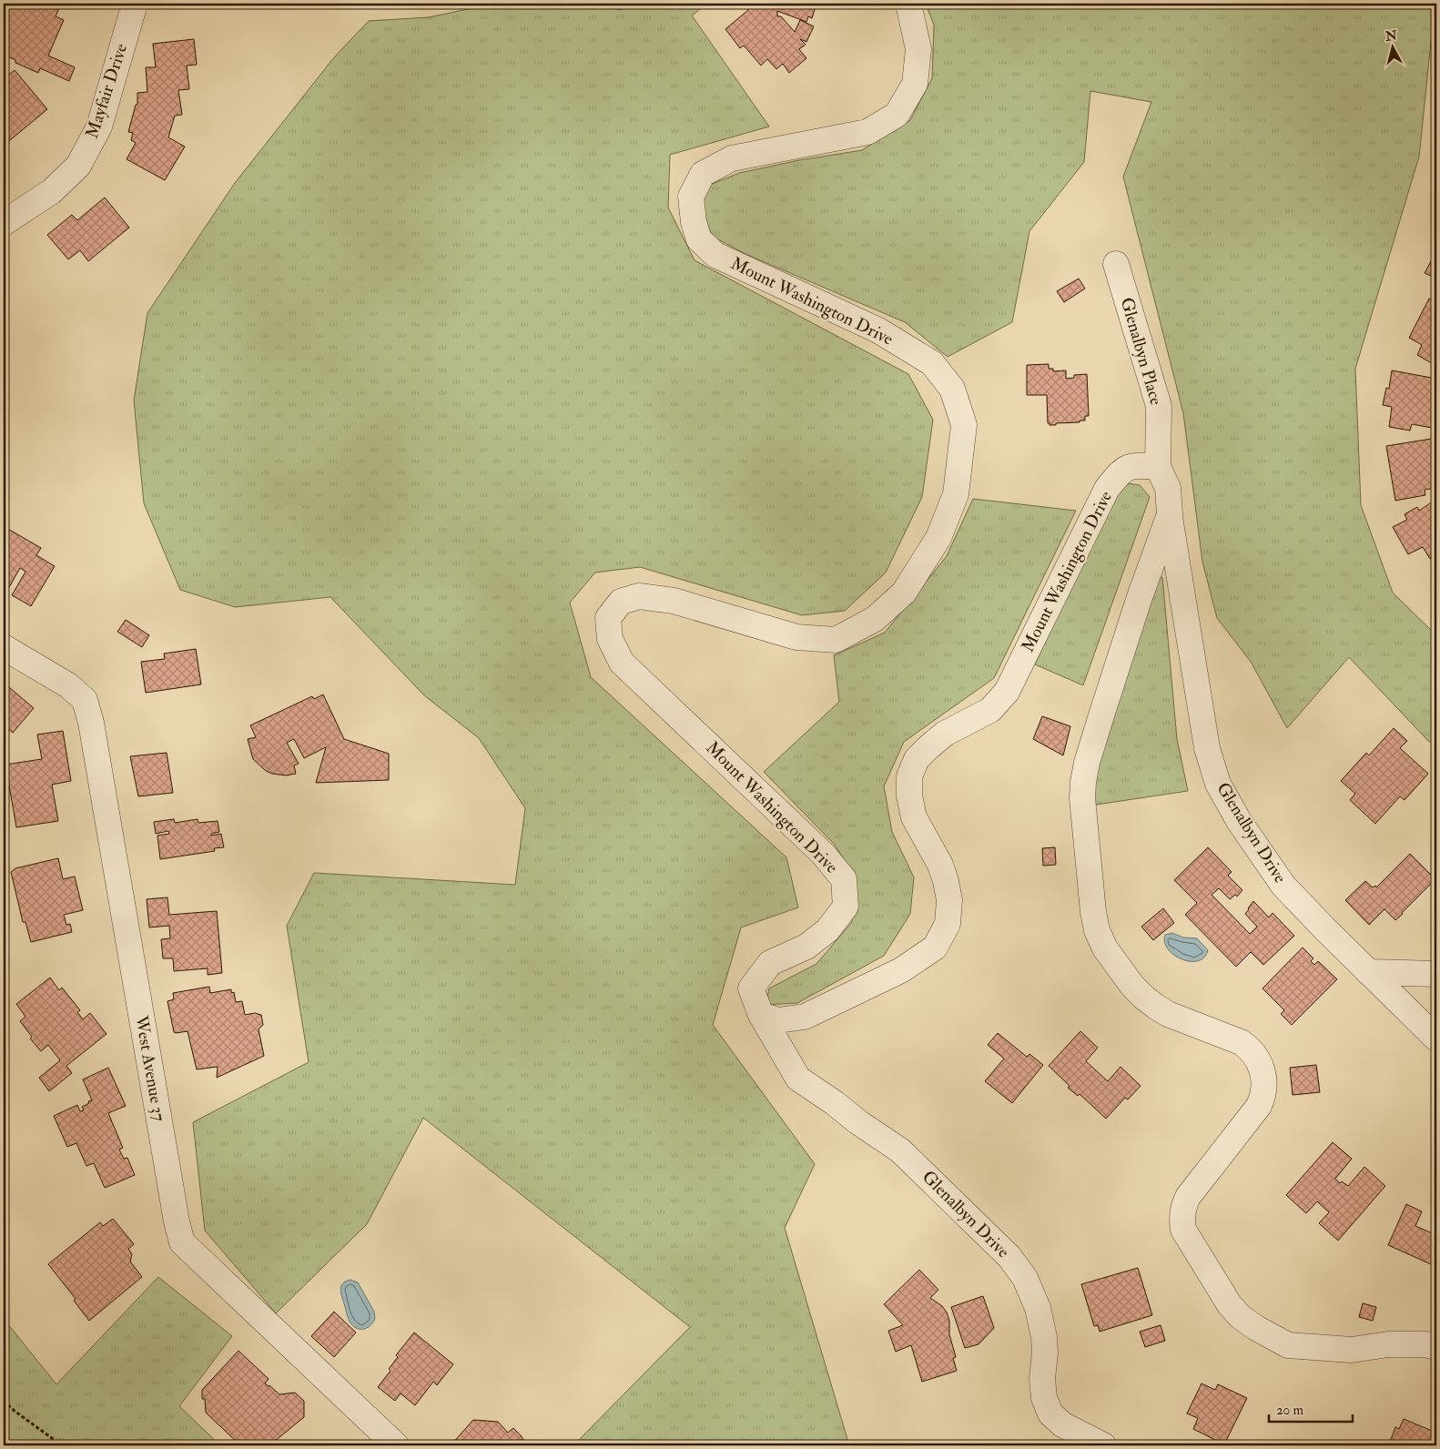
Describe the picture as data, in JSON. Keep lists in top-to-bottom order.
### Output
{
  "streets": {
    "street": [
      "Mayfair Drive",
      "Mount Washington Drive",
      "Glenalbyn Place",
      "Glenalbyn Drive",
      "West Avenue 37"
    ]
  },
  "crossings": [
    ["Mount Washington Drive", "Glenalbyn Place"],
    ["Mount Washington Drive", "Glenalbyn Drive"]
  ],
  "scale_bar": "20 m",
  "north": "top"
}
